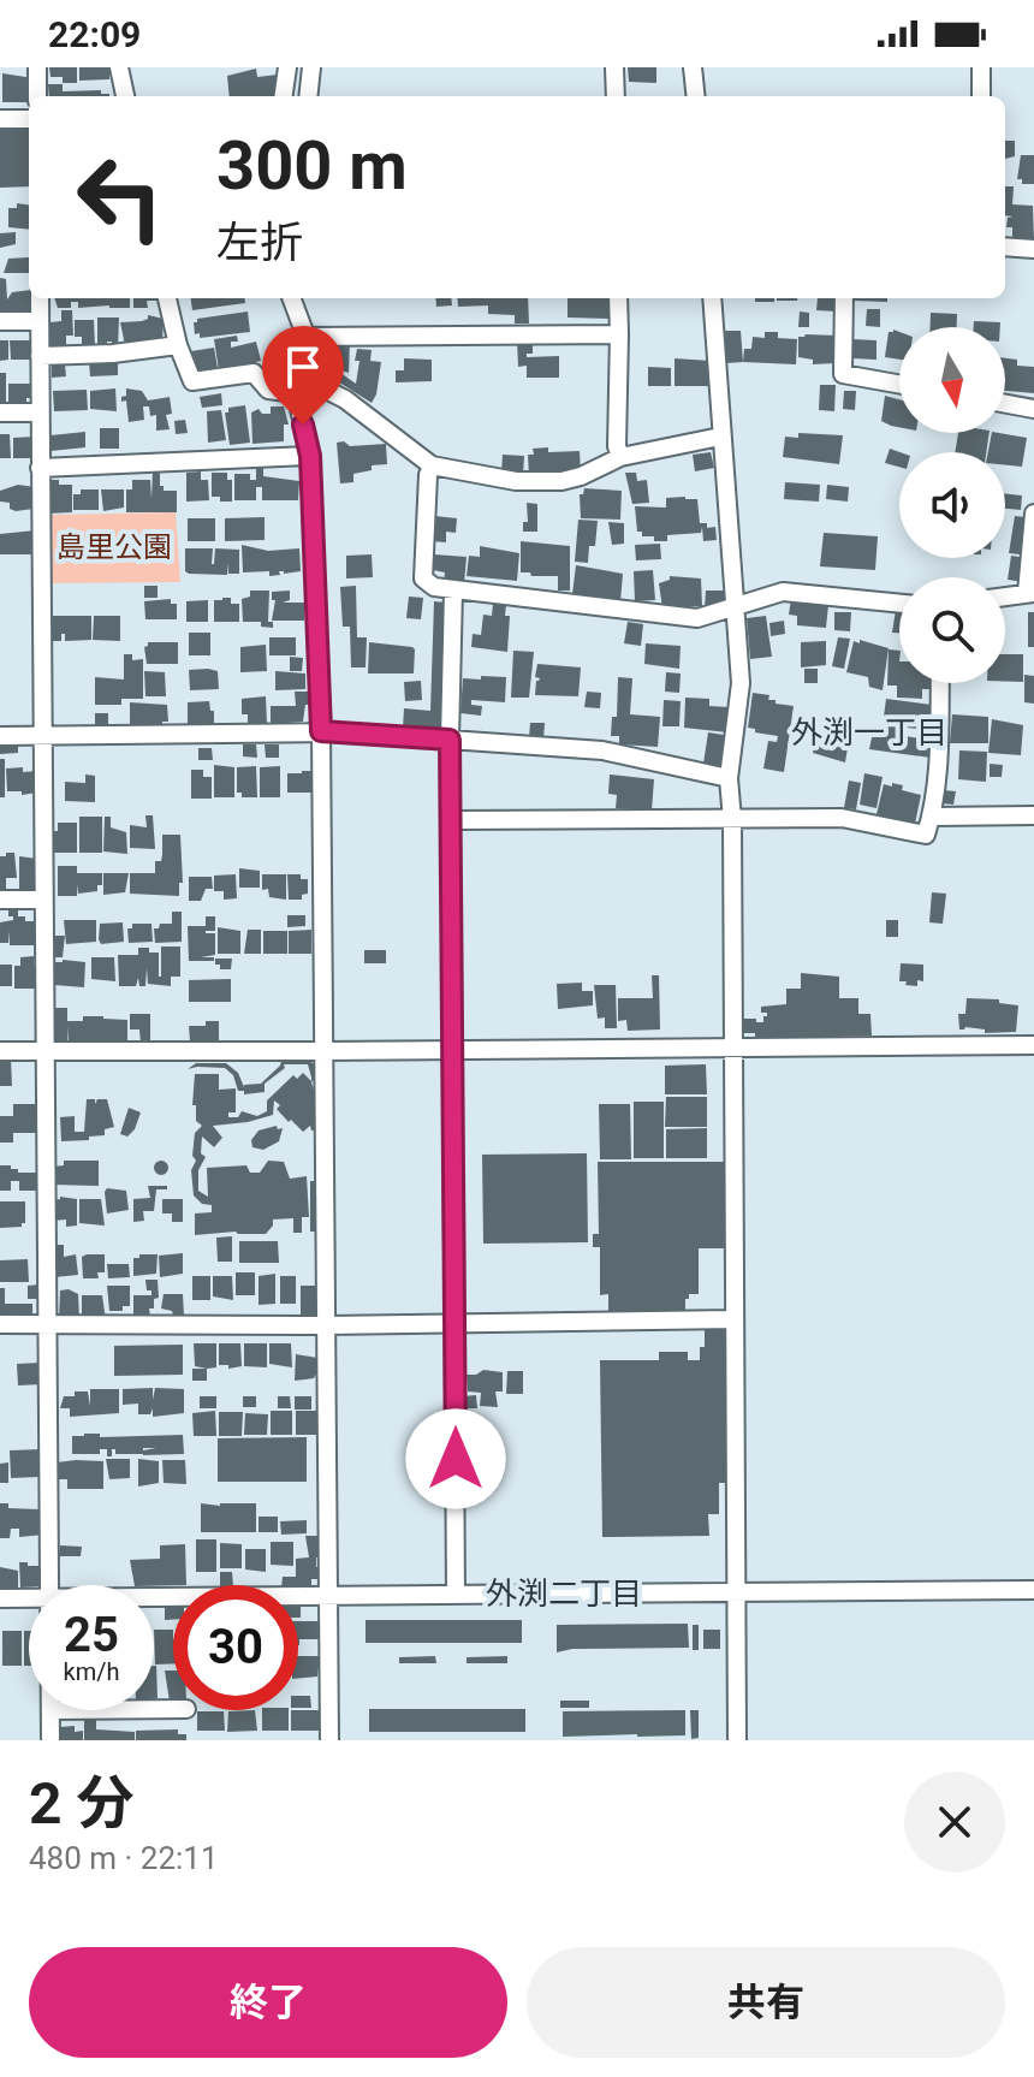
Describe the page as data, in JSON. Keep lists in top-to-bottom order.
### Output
{
  "districts": ["外渕一丁目", "外渕二丁目"],
  "parks": ["島里公園"],
  "north": "bottom",
  "page": {
    "status": "22:09",
    "turn": ["300 m", "左折"],
    "speed": "25 km/h",
    "limit": "30",
    "heading": ["2 分", "480 m · 22:11"],
    "buttons": ["終了", "共有"]
  }
}
